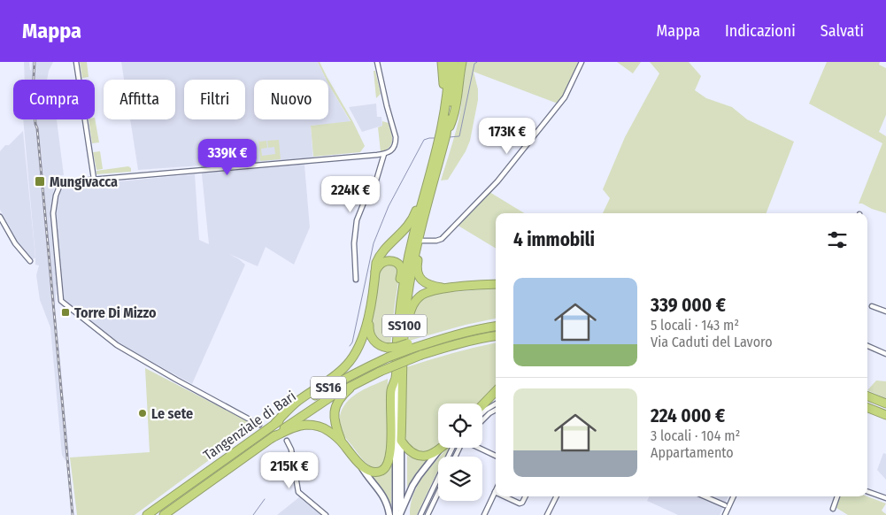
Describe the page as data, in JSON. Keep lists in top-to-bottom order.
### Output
{
  "streets": {
    "highway": ["SS100", "SS16", "Tangenziale di Bari"]
  },
  "crossings": [
    ["SS100", "Tangenziale di Bari"]
  ],
  "places": {
    "transit": ["Mungivacca", "Torre Di Mizzo"],
    "other": ["Le sete"]
  },
  "page": {
    "header": "Mappa",
    "nav": ["Mappa", "Indicazioni", "Salvati"],
    "chip": [
      "Compra",
      "Affitta",
      "Filtri",
      "Nuovo"
    ],
    "price": [
      "173K €",
      "339K €",
      "224K €",
      "215K €"
    ],
    "heading": "4 immobili",
    "list": [
      {
        "name": "339 000 €",
        "note": "5 locali · 143 m² · Via Caduti del Lavoro"
      },
      {
        "name": "224 000 €",
        "note": "3 locali · 104 m² · Appartamento"
      }
    ]
  }
}
